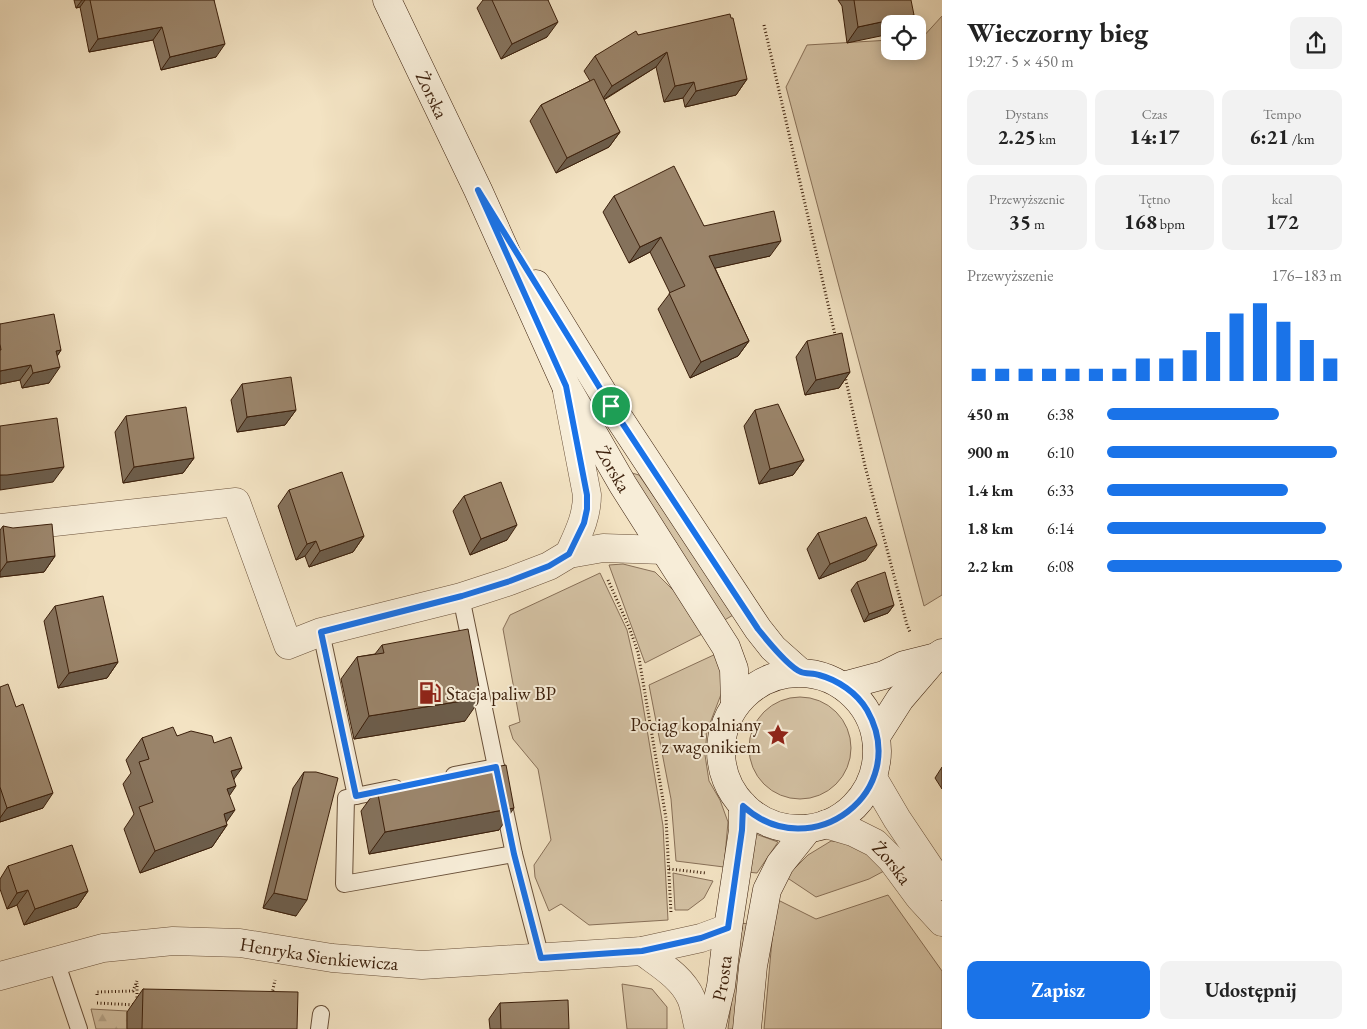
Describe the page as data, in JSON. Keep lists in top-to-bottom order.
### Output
{
  "streets": {
    "main road": ["Żorska", "Henryka Sienkiewicza", "Prosta"]
  },
  "crossings": [
    ["Żorska", "Prosta"],
    ["Henryka Sienkiewicza", "Prosta"]
  ],
  "places": {
    "fuel station": ["Stacja paliw BP"],
    "place": ["Pociąg kopalniany z wagonikiem"]
  },
  "page": {
    "heading": ["Wieczorny bieg", "19:27 · 5 × 450 m"],
    "stats": [
      ["Dystans", "2.25 km"],
      ["Czas", "14:17"],
      ["Tempo", "6:21 /km"],
      ["Przewyższenie", "35 m"],
      ["Tętno", "168 bpm"],
      ["kcal", "172"]
    ],
    "chart": ["Przewyższenie", "176–183 m"],
    "list": [
      {
        "name": "450 m",
        "note": "6:38"
      },
      {
        "name": "900 m",
        "note": "6:10"
      },
      {
        "name": "1.4 km",
        "note": "6:33"
      },
      {
        "name": "1.8 km",
        "note": "6:14"
      },
      {
        "name": "2.2 km",
        "note": "6:08"
      }
    ],
    "buttons": ["Zapisz", "Udostępnij"]
  }
}
